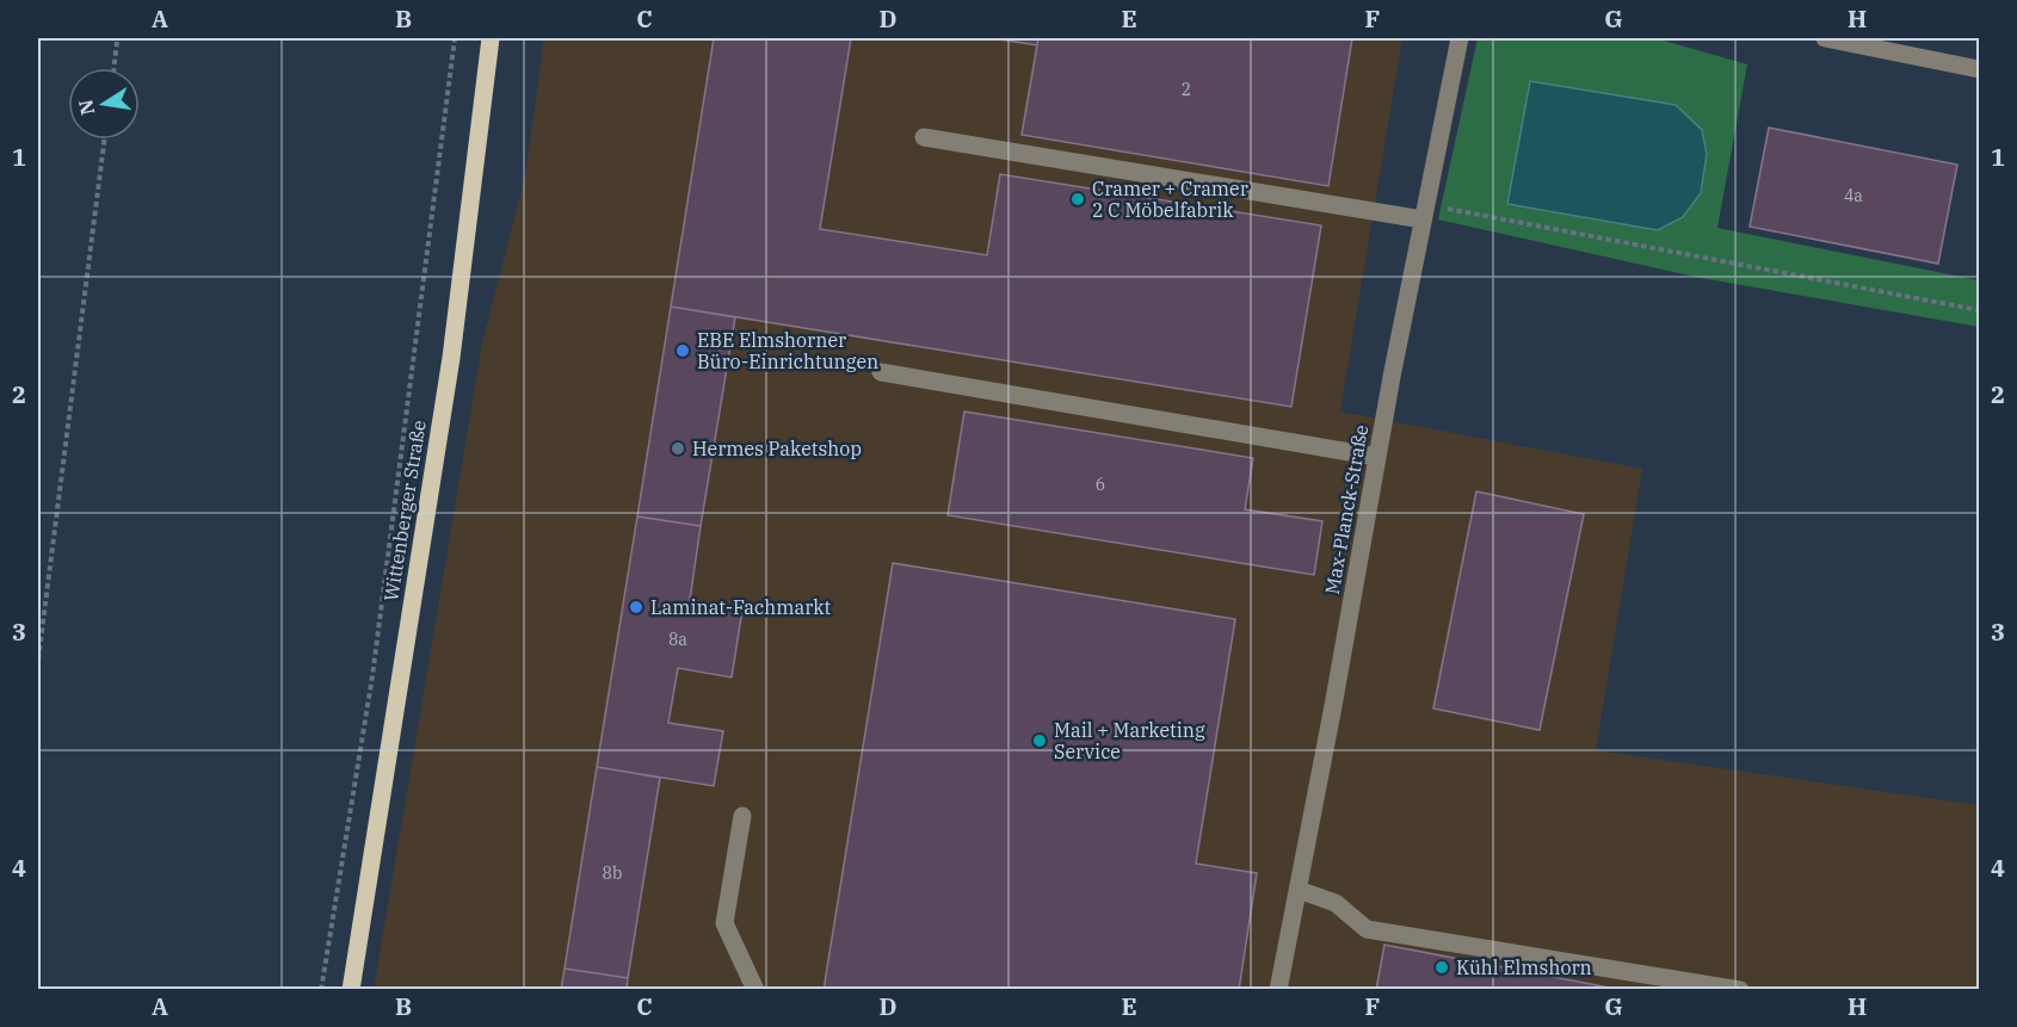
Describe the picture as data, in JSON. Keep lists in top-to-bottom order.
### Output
{
  "streets": {
    "main road": ["Wittenberger Straße"],
    "street": ["Max-Planck-Straße"]
  },
  "places": [
    "Cramer + Cramer 2 C Möbelfabrik",
    "EBE Elmshorner Büro-Einrichtungen",
    "Hermes Paketshop",
    "Laminat-Fachmarkt",
    "Mail + Marketing Service",
    "Kühl Elmshorn"
  ],
  "house_numbers": [
    "2",
    "4a",
    "6",
    "8a",
    "8b"
  ],
  "north": "left",
  "grid": {
    "columns": [
      "A",
      "B",
      "C",
      "D",
      "E",
      "F",
      "G",
      "H"
    ],
    "rows": [
      "1",
      "2",
      "3",
      "4"
    ]
  }
}
